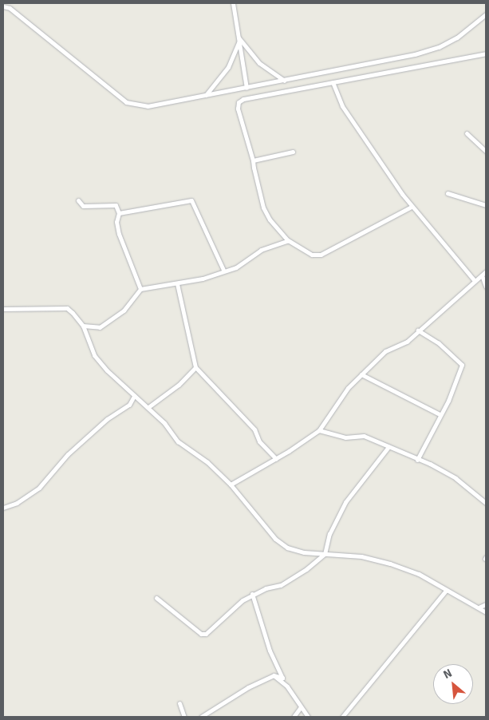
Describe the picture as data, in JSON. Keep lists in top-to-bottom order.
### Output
{
  "north": "top left"
}
